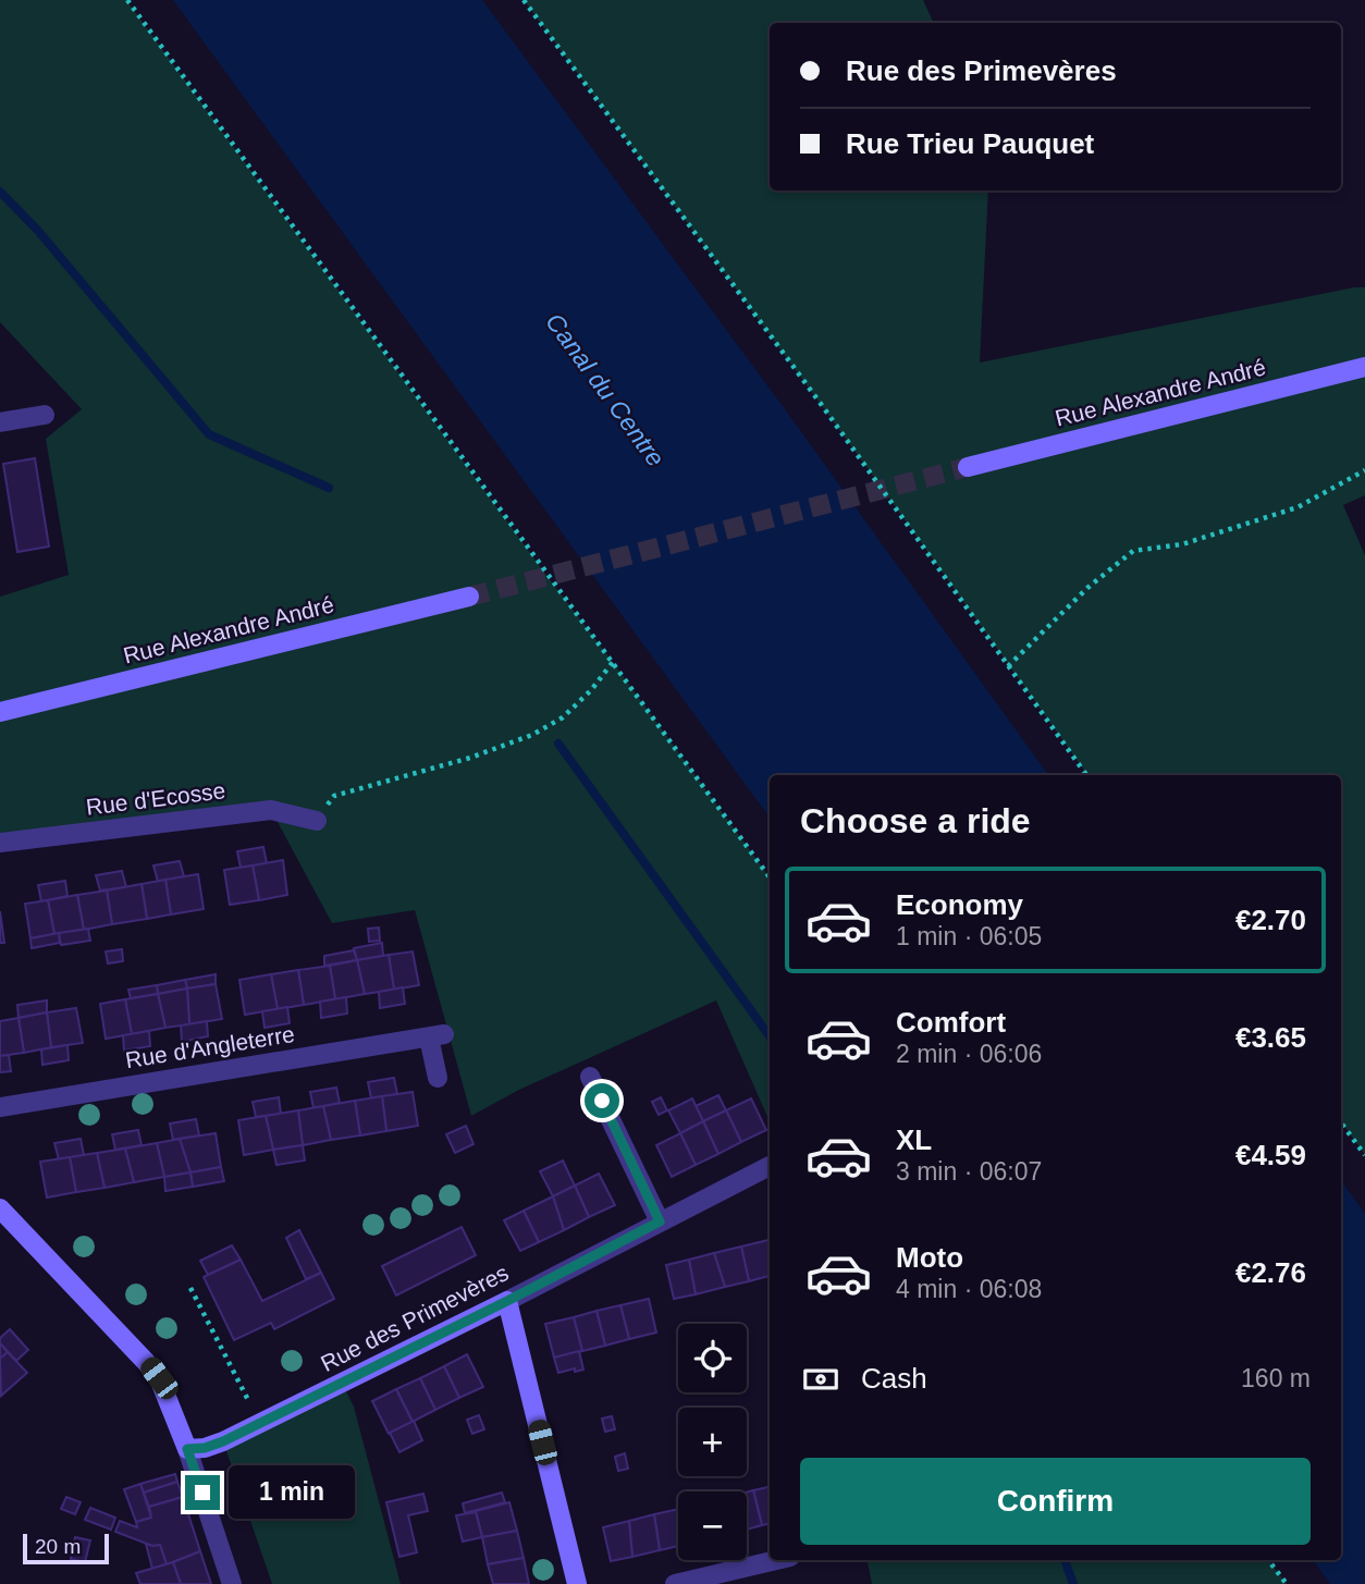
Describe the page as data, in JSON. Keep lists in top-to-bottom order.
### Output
{
  "streets": {
    "street": [
      "Rue Alexandre André",
      "Rue d'Ecosse",
      "Rue d'Angleterre",
      "Rue des Primevères"
    ]
  },
  "water": ["Canal du Centre"],
  "scale_bar": "20 m",
  "page": {
    "banner": ["Rue des Primevères", "Rue Trieu Pauquet"],
    "heading": "Choose a ride",
    "list": [
      {
        "name": "Economy",
        "note": "1 min · 06:05",
        "value": "€2.70"
      },
      {
        "name": "Comfort",
        "note": "2 min · 06:06",
        "value": "€3.65"
      },
      {
        "name": "XL",
        "note": "3 min · 06:07",
        "value": "€4.59"
      },
      {
        "name": "Moto",
        "note": "4 min · 06:08",
        "value": "€2.76"
      }
    ],
    "map_buttons": ["+", "−"],
    "pay": ["Cash", "160 m"],
    "buttons": "Confirm",
    "bubble": "1 min",
    "scale": "20 m"
  }
}
